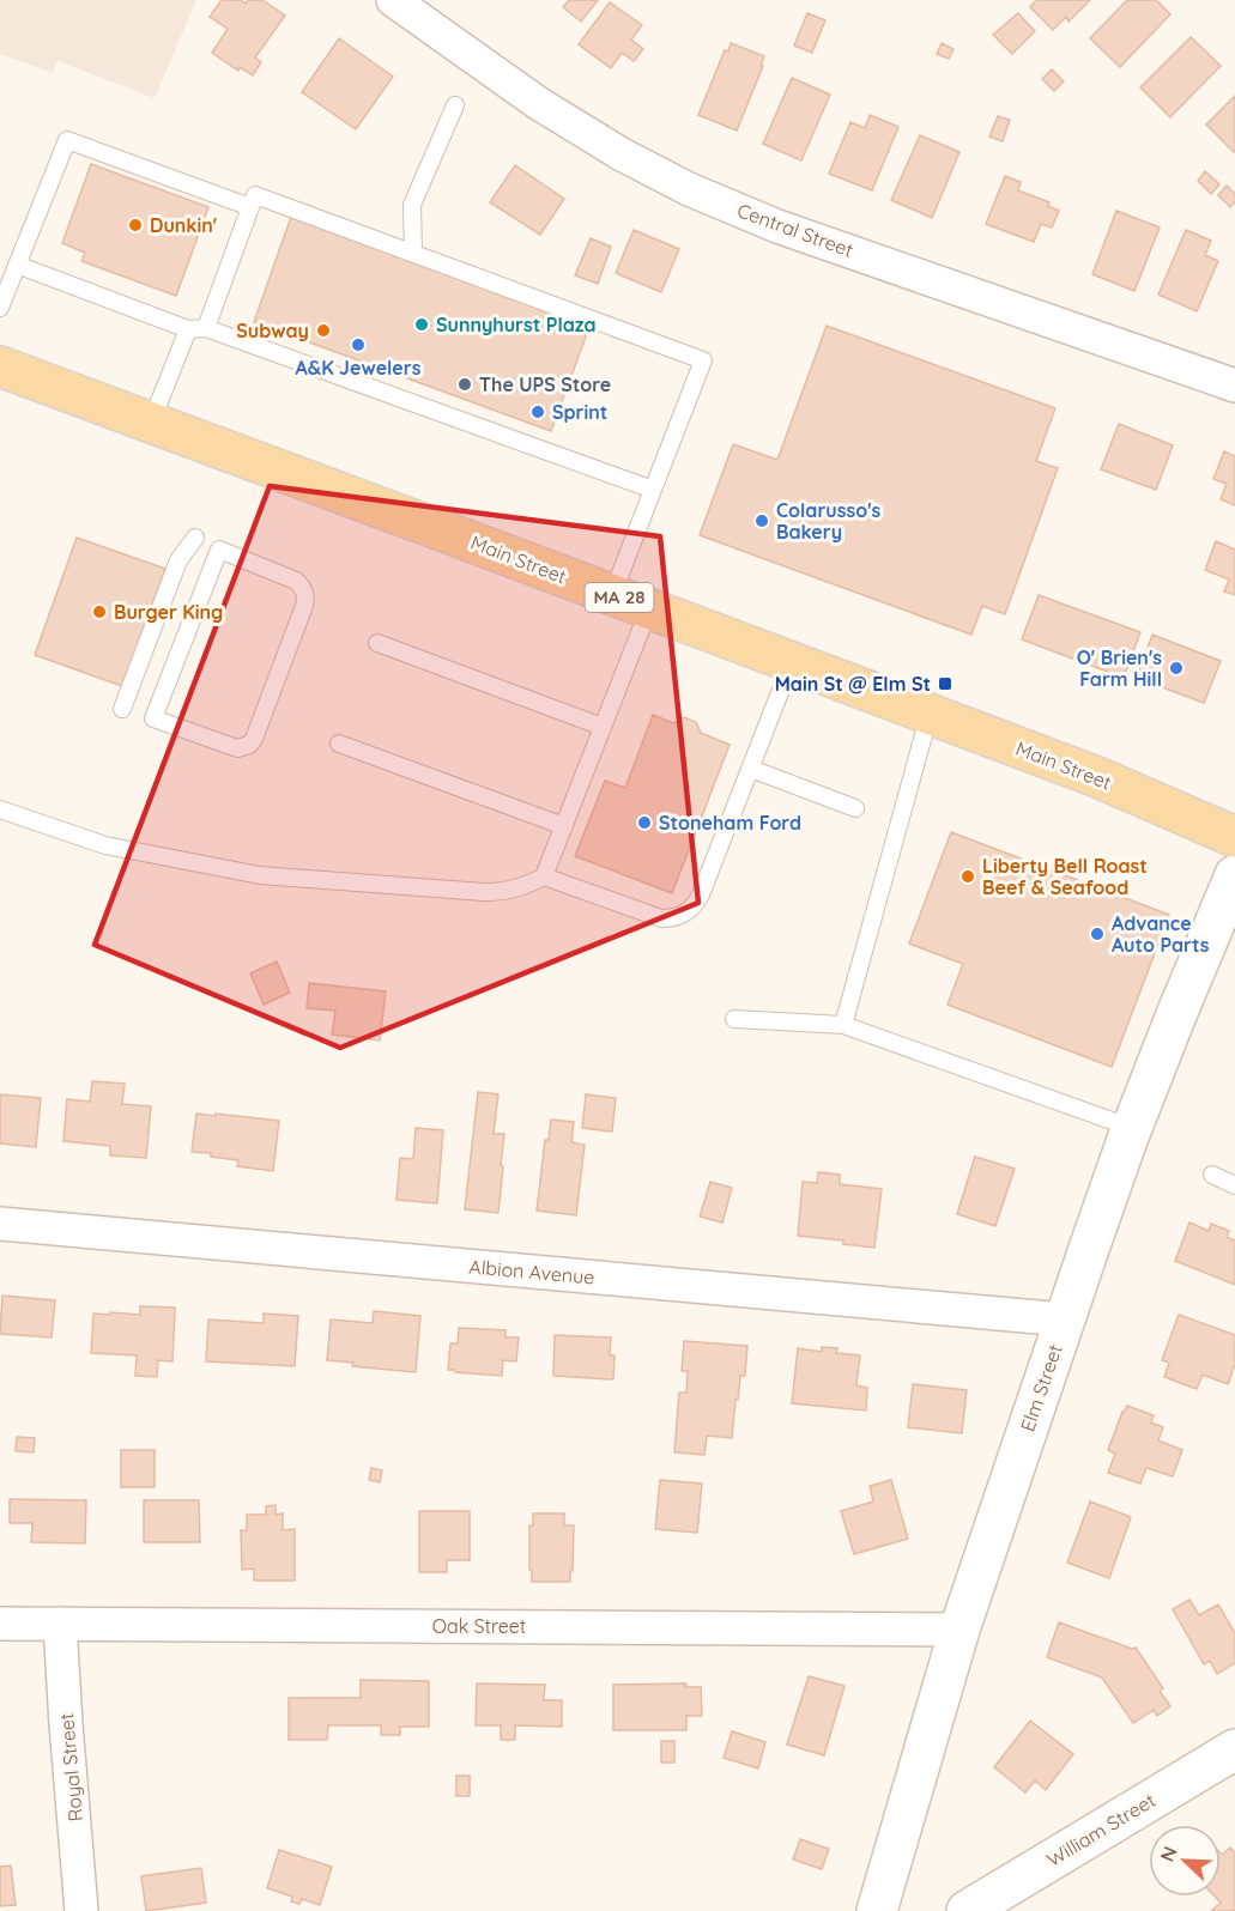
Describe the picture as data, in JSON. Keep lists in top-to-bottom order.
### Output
{
  "streets": {
    "main road": [
      "Main Street",
      "MA 28",
      "Elm Street",
      "William Street"
    ],
    "street": [
      "Central Street",
      "Albion Avenue",
      "Oak Street",
      "Royal Street"
    ]
  },
  "crossings": [
    ["Albion Avenue", "Elm Street"],
    ["Elm Street", "Oak Street"],
    ["Oak Street", "Royal Street"]
  ],
  "places": {
    "other": [
      "Dunkin'",
      "Sunnyhurst Plaza",
      "Subway",
      "A&K Jewelers",
      "The UPS Store",
      "Sprint",
      "Colarusso's Bakery",
      "Burger King",
      "O' Brien's Farm Hill",
      "Stoneham Ford",
      "Liberty Bell Roast Beef & Seafood",
      "Advance Auto Parts"
    ],
    "transit": ["Main St @ Elm St"]
  },
  "north": "top left"
}
